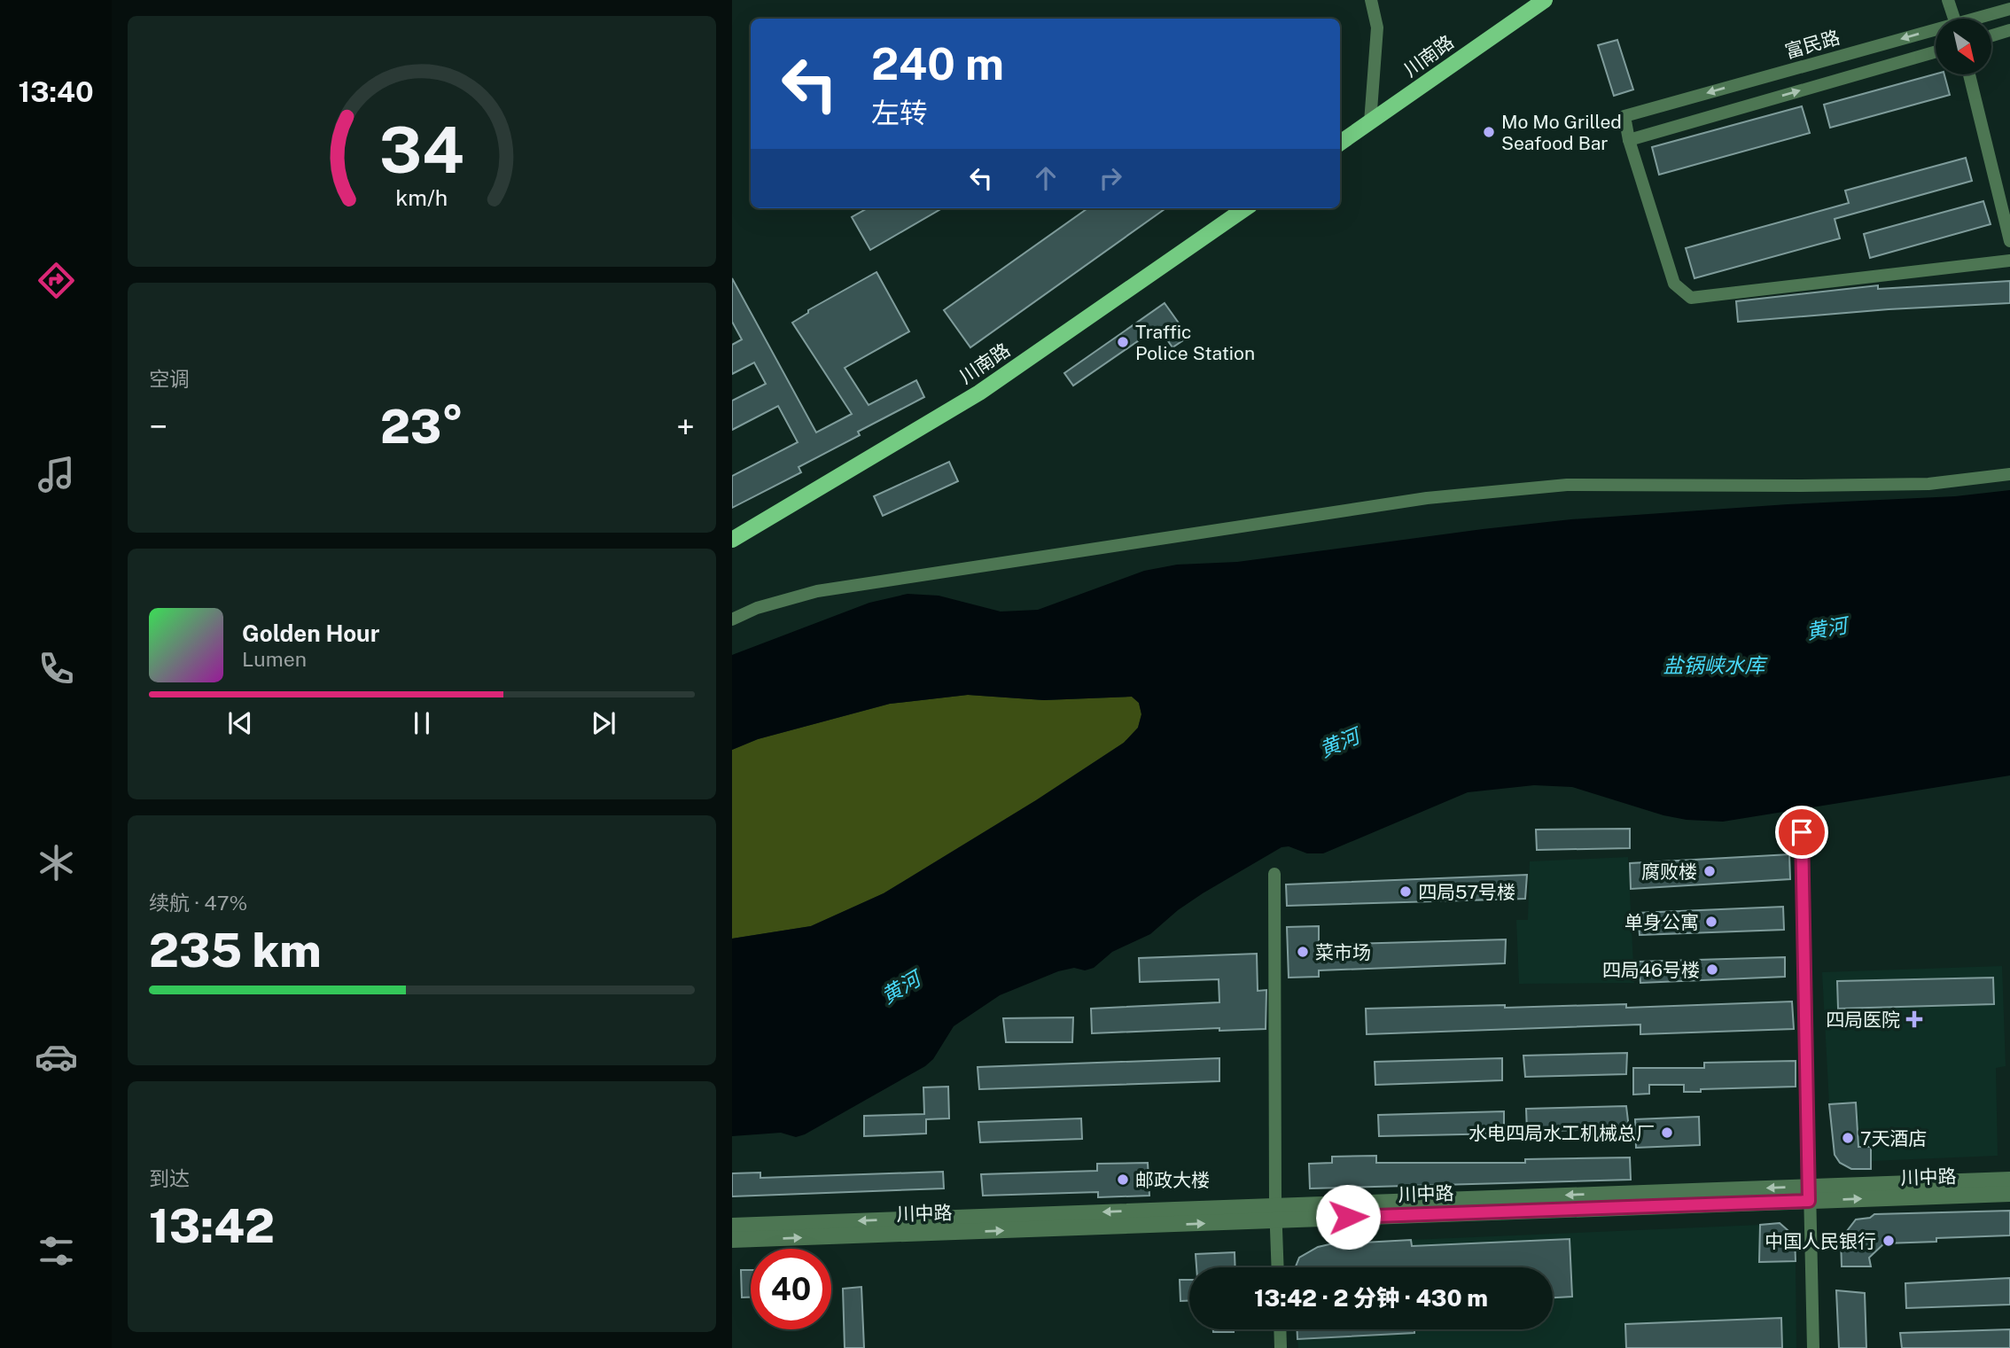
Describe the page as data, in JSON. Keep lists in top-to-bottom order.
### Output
{
  "streets": {
    "main road": ["川南路"],
    "street": ["富民路", "川中路"]
  },
  "water": ["黄河", "盐锅峡水库"],
  "places": {
    "other": [
      "Mo Mo Grilled Seafood Bar",
      "Traffic Police Station",
      "腐败楼",
      "四局57号楼",
      "单身公寓",
      "菜市场",
      "四局46号楼",
      "水电四局水工机械总厂",
      "7天酒店",
      "邮政大楼",
      "中国人民银行"
    ],
    "health": ["四局医院"]
  },
  "north": "bottom right",
  "page": {
    "tabs": "13:40",
    "turn": ["240 m", "左转"],
    "tile": [
      "空调",
      ["续航 · 47%", "235 km"],
      ["到达", "13:42"]
    ],
    "heat": ["−", "23°", "+"],
    "song": ["Golden Hour", "Lumen"],
    "limit": "40",
    "trip": "13:42 · 2 分钟 · 430 m",
    "gauge": ["34", "km/h"]
  }
}
